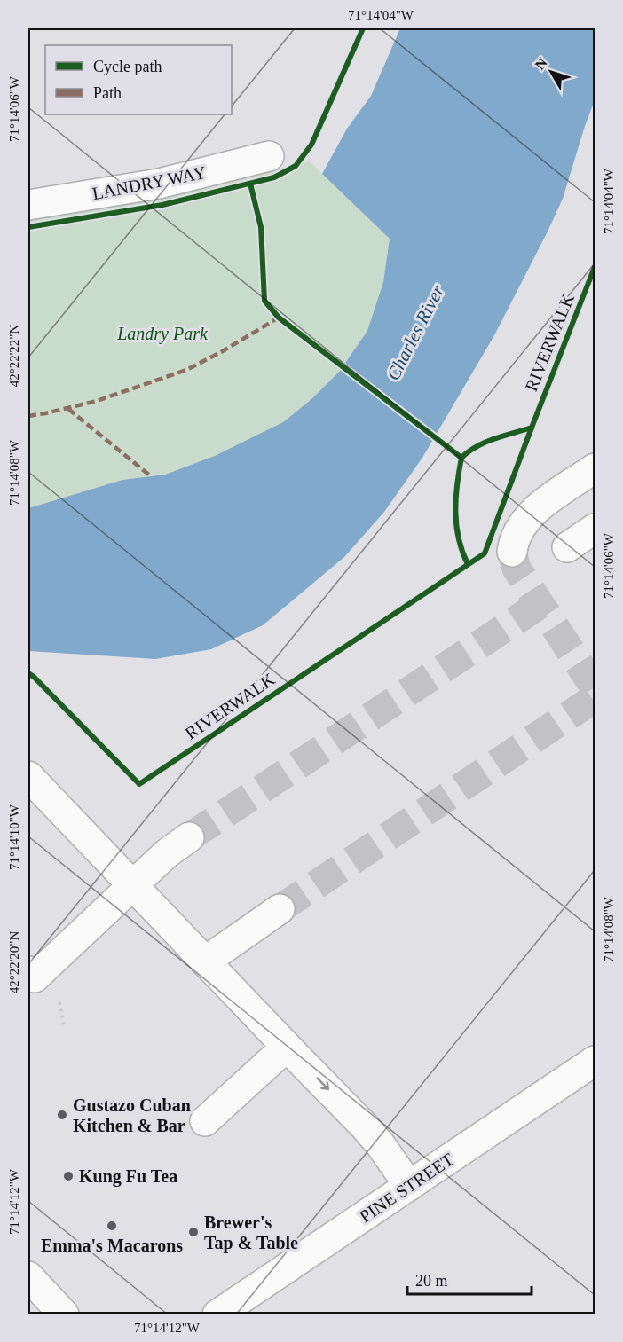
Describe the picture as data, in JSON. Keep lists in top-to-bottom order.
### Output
{
  "streets": {
    "street": ["LANDRY WAY", "PINE STREET"],
    "cycle path": ["RIVERWALK"]
  },
  "water": ["Charles River"],
  "parks": ["Landry Park"],
  "places": [
    "Gustazo Cuban Kitchen & Bar",
    "Kung Fu Tea",
    "Emma's Macarons",
    "Brewer's Tap & Table"
  ],
  "legend": ["Cycle path", "Path"],
  "scale_bar": "20 m",
  "north": "top left",
  "coordinates": [
    "71°14'04\"W",
    "71°14'06\"W",
    "42°22'22\"N",
    "71°14'08\"W",
    "71°14'10\"W",
    "42°22'20\"N",
    "71°14'12\"W"
  ]
}
